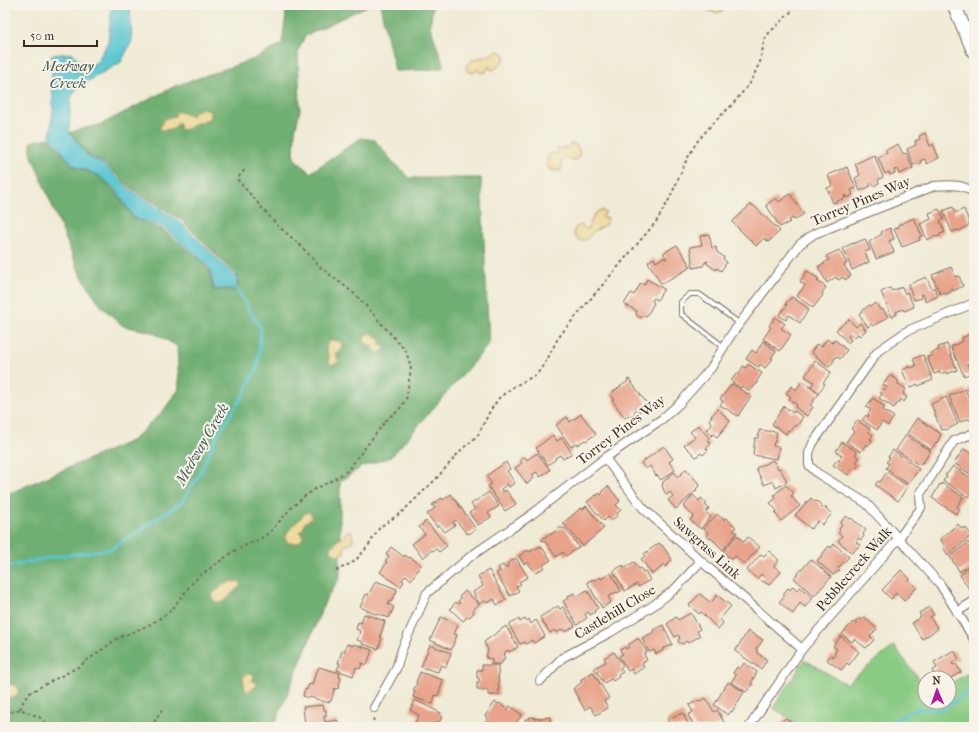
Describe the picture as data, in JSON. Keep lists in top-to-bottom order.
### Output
{
  "streets": {
    "street": [
      "Torrey Pines Way",
      "Sawgrass Link",
      "Pebblecreek Walk",
      "Castlehill Close"
    ]
  },
  "crossings": [
    ["Torrey Pines Way", "Sawgrass Link"],
    ["Sawgrass Link", "Pebblecreek Walk"],
    ["Sawgrass Link", "Castlehill Close"]
  ],
  "water": ["Medway Creek"],
  "scale_bar": "50 m",
  "north": "top"
}
